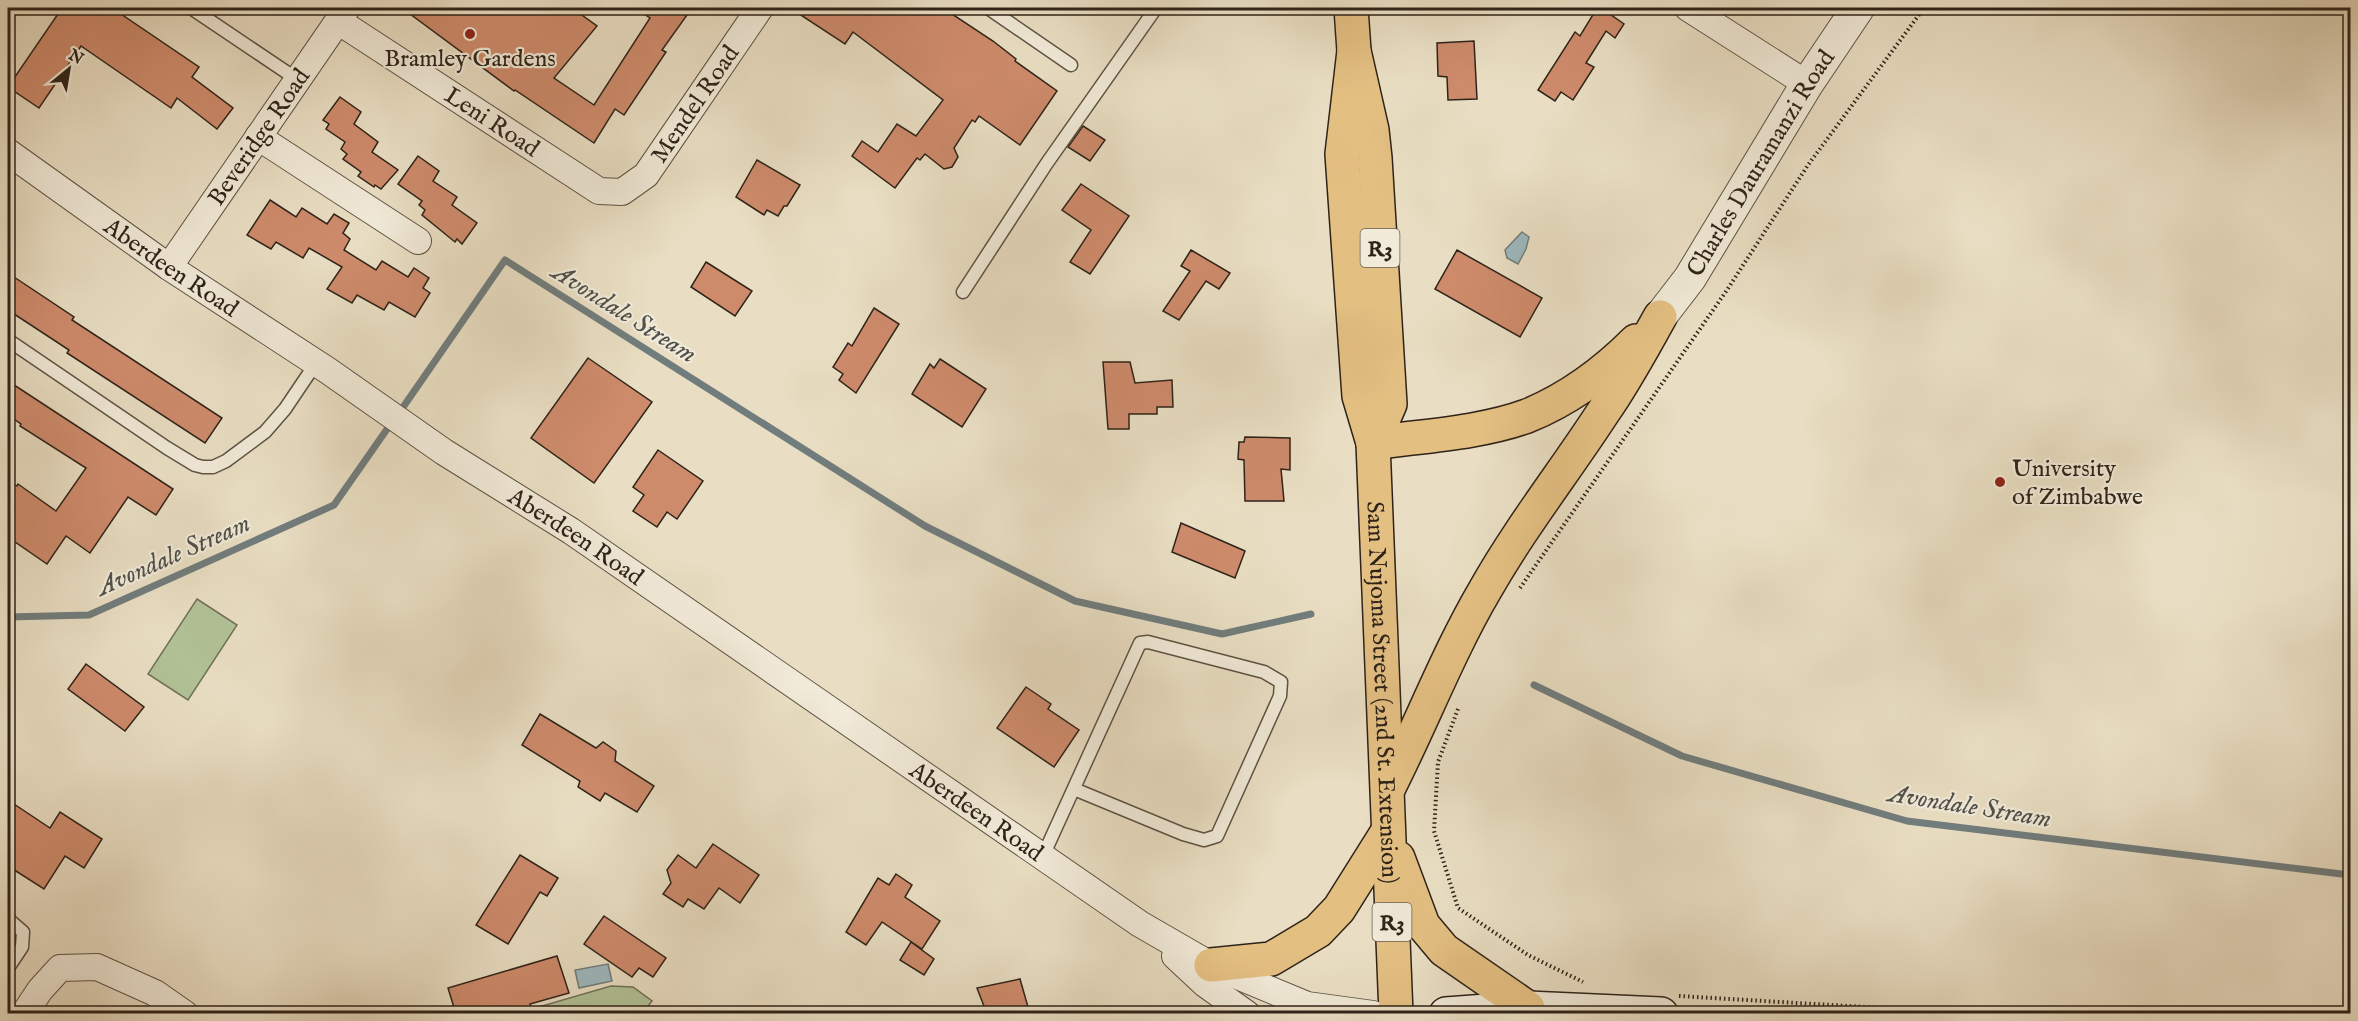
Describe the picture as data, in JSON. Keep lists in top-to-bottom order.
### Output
{
  "streets": {
    "highway": ["R3", "Sam Nujoma Street (2nd St. Extension)"],
    "street": [
      "Mendel Road",
      "Leni Road",
      "Beveridge Road",
      "Charles Dauramanzi Road",
      "Aberdeen Road"
    ]
  },
  "crossings": [
    ["Mendel Road", "Leni Road"],
    ["Leni Road", "Beveridge Road"],
    ["Beveridge Road", "Aberdeen Road"]
  ],
  "water": ["Avondale Stream"],
  "places": ["Bramley Gardens", "University of Zimbabwe"],
  "north": "top right"
}
